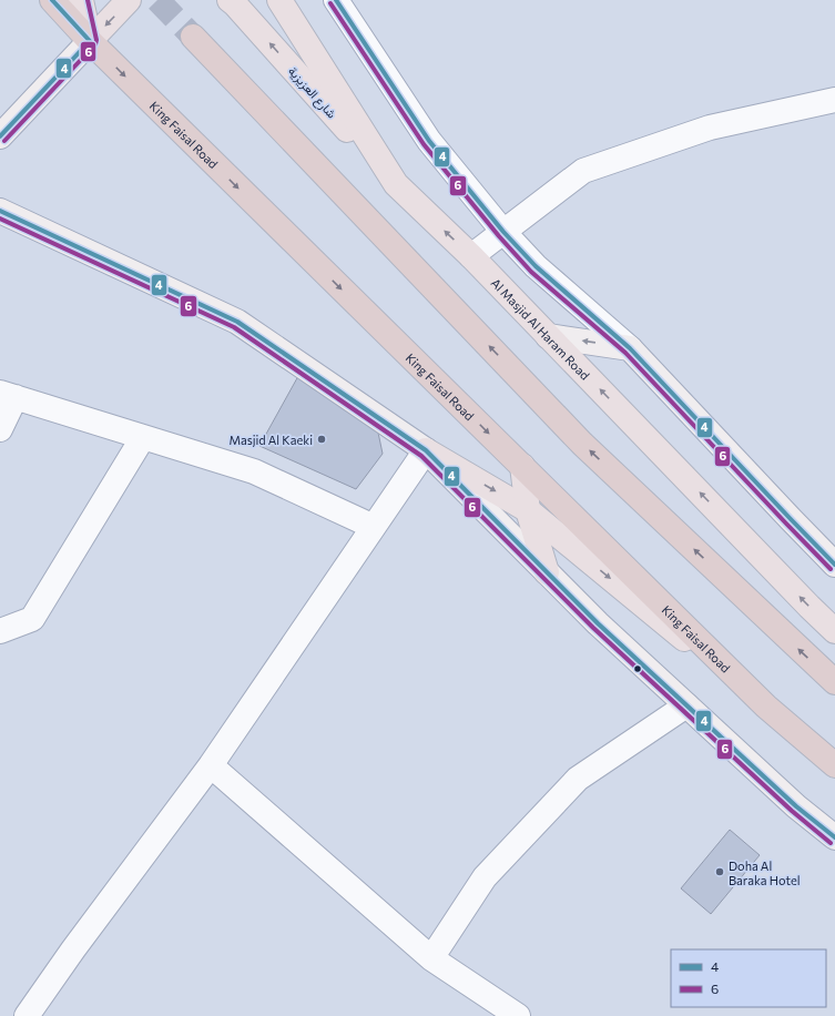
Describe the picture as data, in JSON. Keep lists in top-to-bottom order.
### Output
{
  "streets": {
    "highway": ["King Faisal Road"],
    "main road": ["شارع العزيزية", "Al Masjid Al Haram Road"]
  },
  "crossings": [
    ["شارع العزيزية", "Al Masjid Al Haram Road"]
  ],
  "one_way": ["شارع العزيزية"],
  "places": ["Masjid Al Kaeki", "Doha Al Baraka Hotel"],
  "lines": ["transit line 4", "transit line 6"],
  "legend": ["4", "6"]
}
